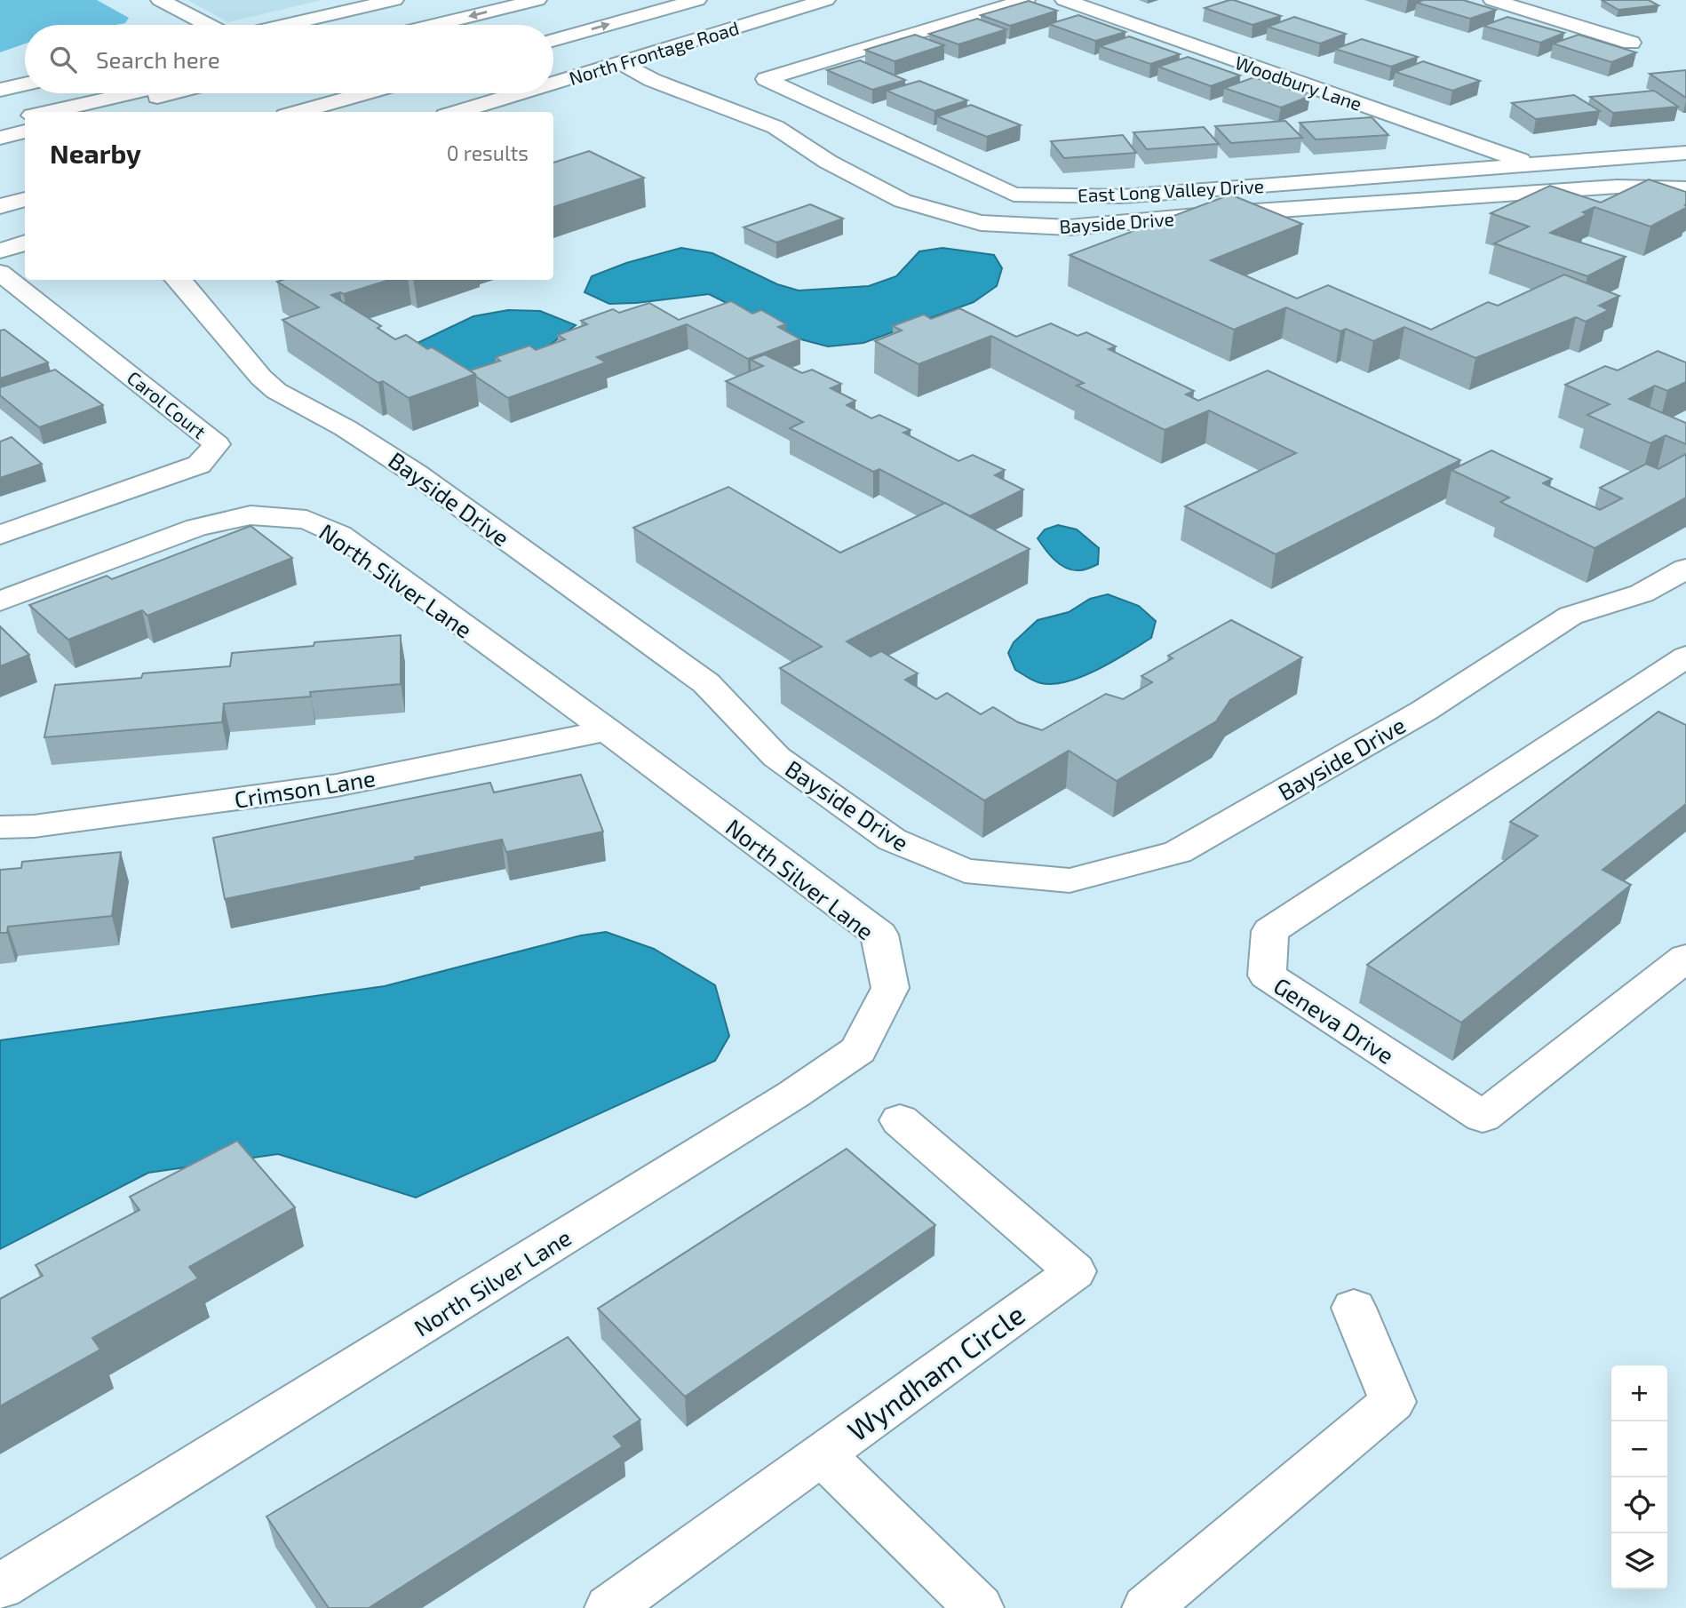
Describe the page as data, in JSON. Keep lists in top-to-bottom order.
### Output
{
  "streets": {
    "main road": [
      "North Frontage Road",
      "Woodbury Lane",
      "East Long Valley Drive",
      "Bayside Drive",
      "Carol Court",
      "North Silver Lane",
      "Crimson Lane",
      "Geneva Drive",
      "Wyndham Circle"
    ]
  },
  "crossings": [
    ["North Frontage Road", "Bayside Drive"],
    ["Woodbury Lane", "East Long Valley Drive"],
    ["North Silver Lane", "Crimson Lane"]
  ],
  "page": {
    "search": "Search here",
    "heading": ["Nearby", "0 results"],
    "map_buttons": ["+", "−"]
  }
}
